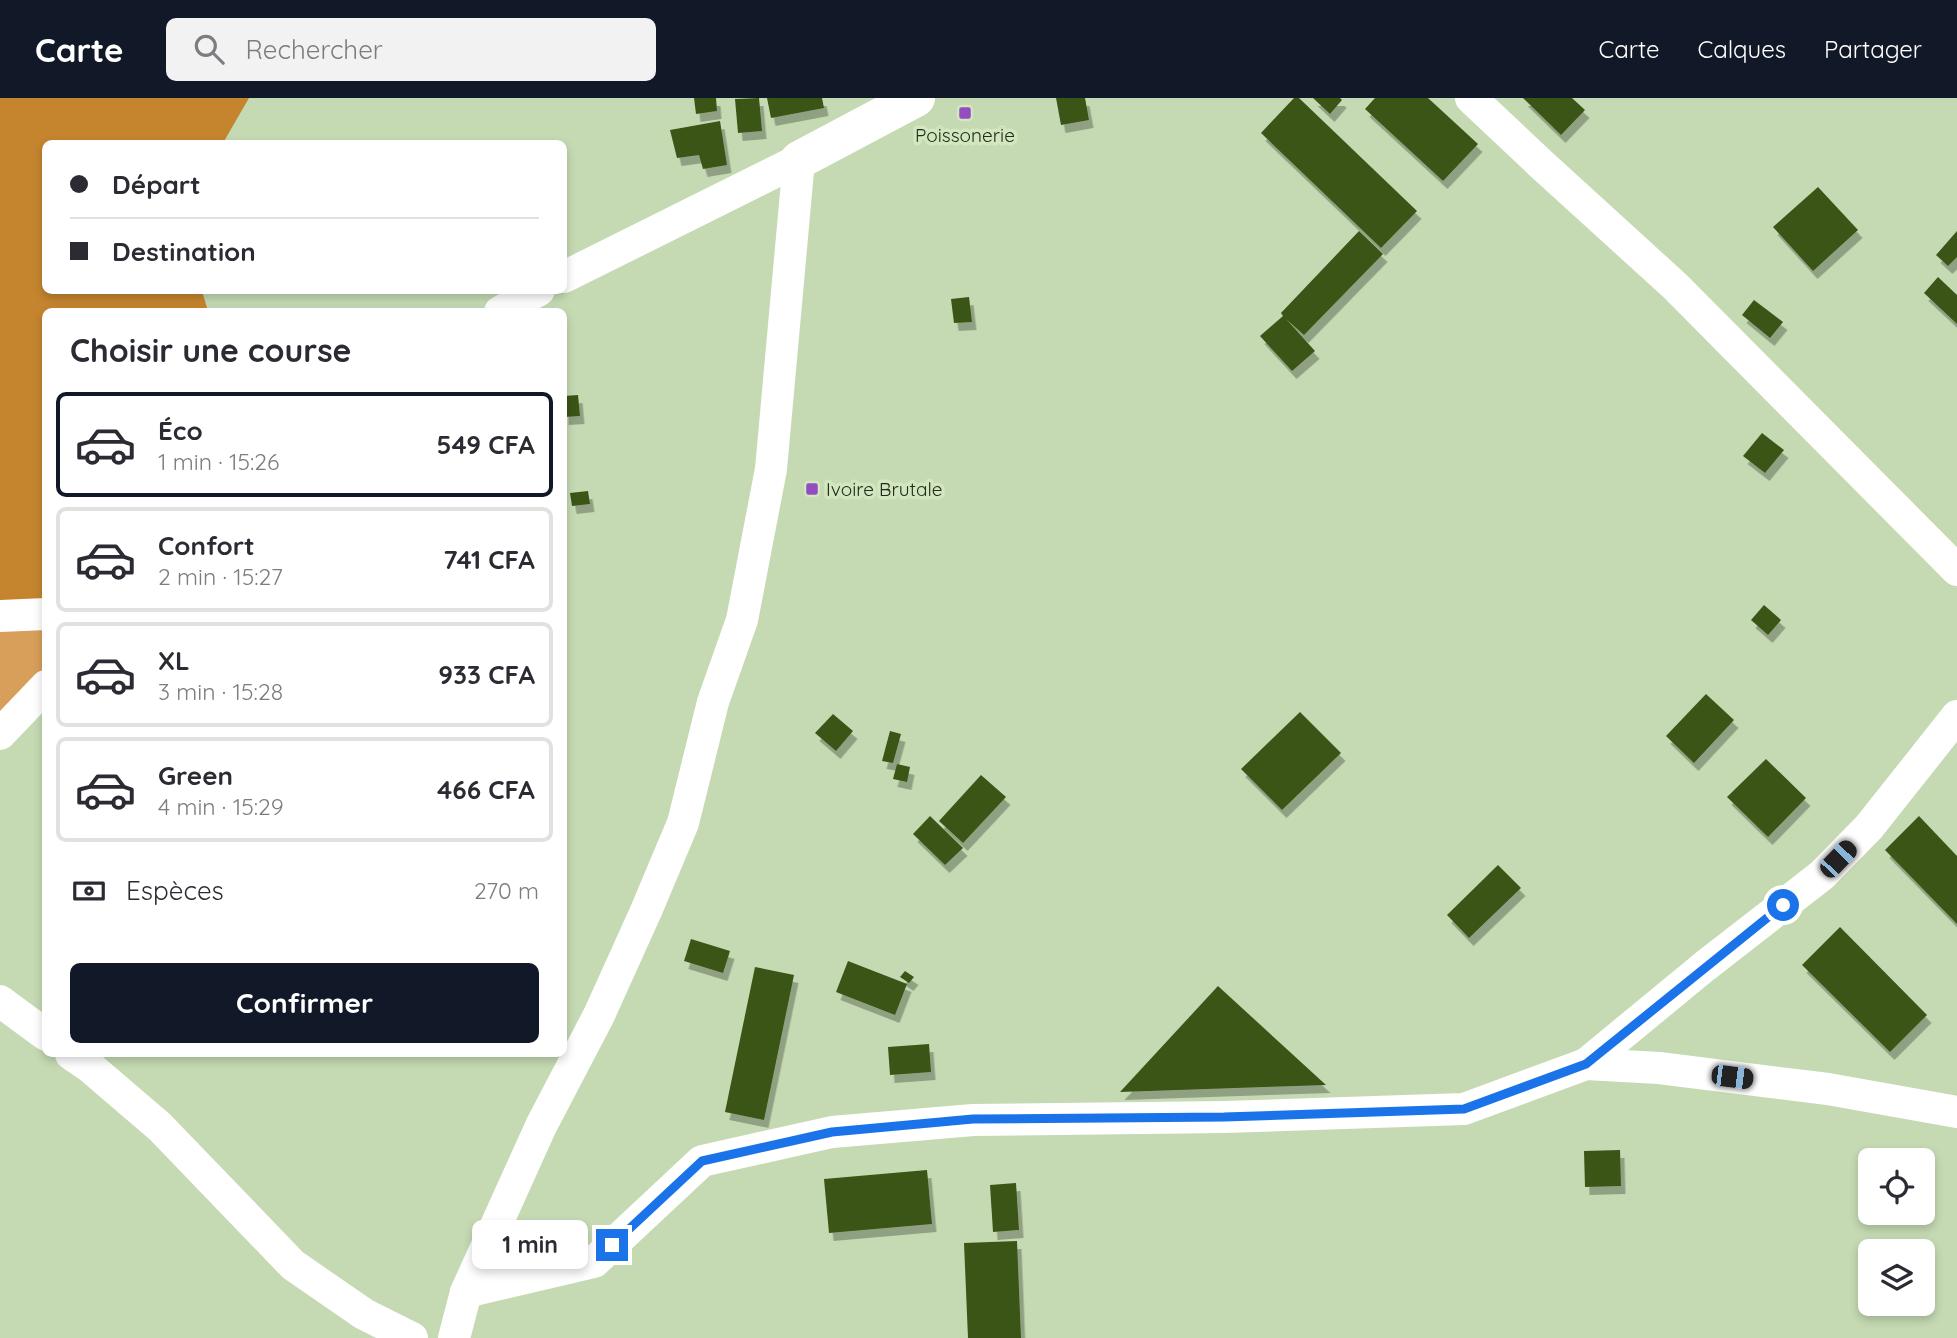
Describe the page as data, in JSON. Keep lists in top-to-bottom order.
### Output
{
  "places": {
    "transit": ["Poissonerie", "Ivoire Brutale"]
  },
  "page": {
    "header": "Carte",
    "search": "Rechercher",
    "nav": ["Carte", "Calques", "Partager"],
    "banner": ["Départ", "Destination"],
    "heading": "Choisir une course",
    "list": [
      {
        "name": "Éco",
        "note": "1 min · 15:26",
        "value": "549 CFA"
      },
      {
        "name": "Confort",
        "note": "2 min · 15:27",
        "value": "741 CFA"
      },
      {
        "name": "XL",
        "note": "3 min · 15:28",
        "value": "933 CFA"
      },
      {
        "name": "Green",
        "note": "4 min · 15:29",
        "value": "466 CFA"
      }
    ],
    "pay": ["Espèces", "270 m"],
    "buttons": "Confirmer",
    "bubble": "1 min"
  }
}
